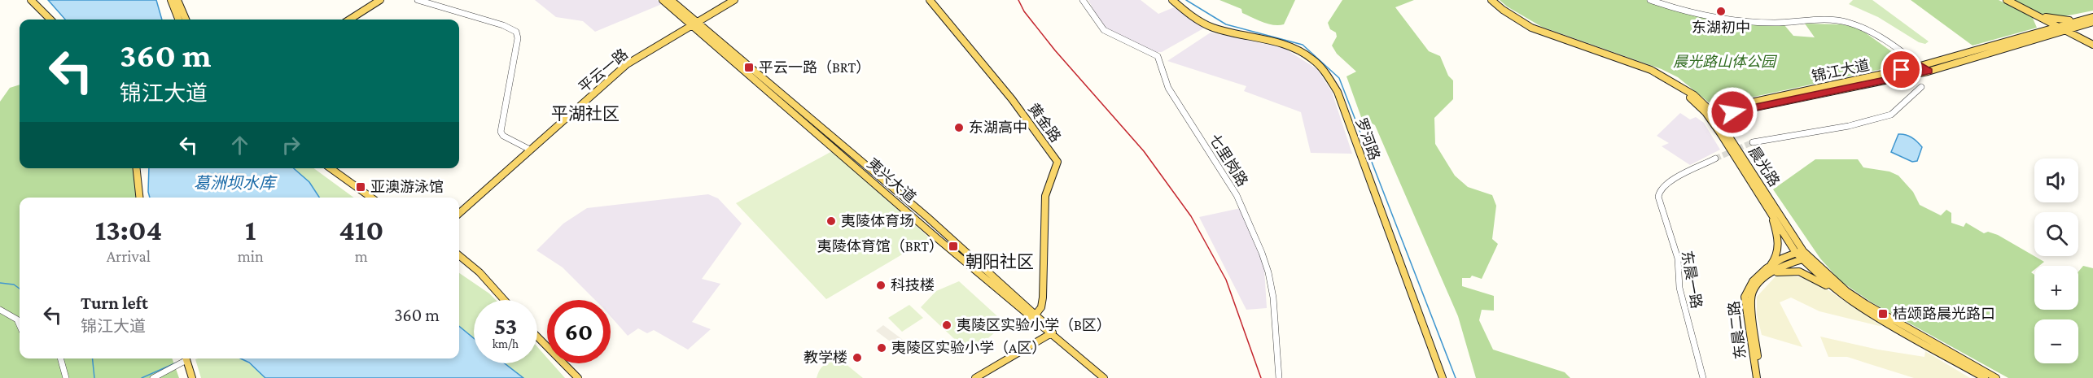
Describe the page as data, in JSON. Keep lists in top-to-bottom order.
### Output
{
  "streets": {
    "main road": [
      "平云一路",
      "锦江大道",
      "黄金路",
      "罗河路",
      "晨光路",
      "夷兴大道",
      "东晨二路"
    ],
    "street": ["七里岗路", "东晨一路"]
  },
  "crossings": [
    ["平云一路", "夷兴大道"],
    ["锦江大道", "晨光路"],
    ["黄金路", "夷兴大道"],
    ["晨光路", "东晨二路"]
  ],
  "districts": ["平湖社区", "朝阳社区"],
  "water": ["葛洲坝水库"],
  "parks": ["晨光路山体公园"],
  "places": {
    "other": [
      "东湖初中",
      "东湖高中",
      "夷陵体育场",
      "科技楼",
      "夷陵区实验小学（B区）",
      "夷陵区实验小学（A区）",
      "教学楼"
    ],
    "transit": [
      "平云一路（BRT）",
      "亚澳游泳馆",
      "夷陵体育馆（BRT）",
      "桔颂路晨光路口"
    ]
  },
  "page": {
    "turn": ["360 m", "锦江大道"],
    "map_buttons": ["+", "−"],
    "eta": [
      "13:04",
      "Arrival",
      "1",
      "min",
      "410",
      "m"
    ],
    "list": [
      {
        "name": "Turn left",
        "note": "锦江大道",
        "value": "360 m"
      }
    ],
    "speed": "53 km/h",
    "limit": "60"
  }
}
